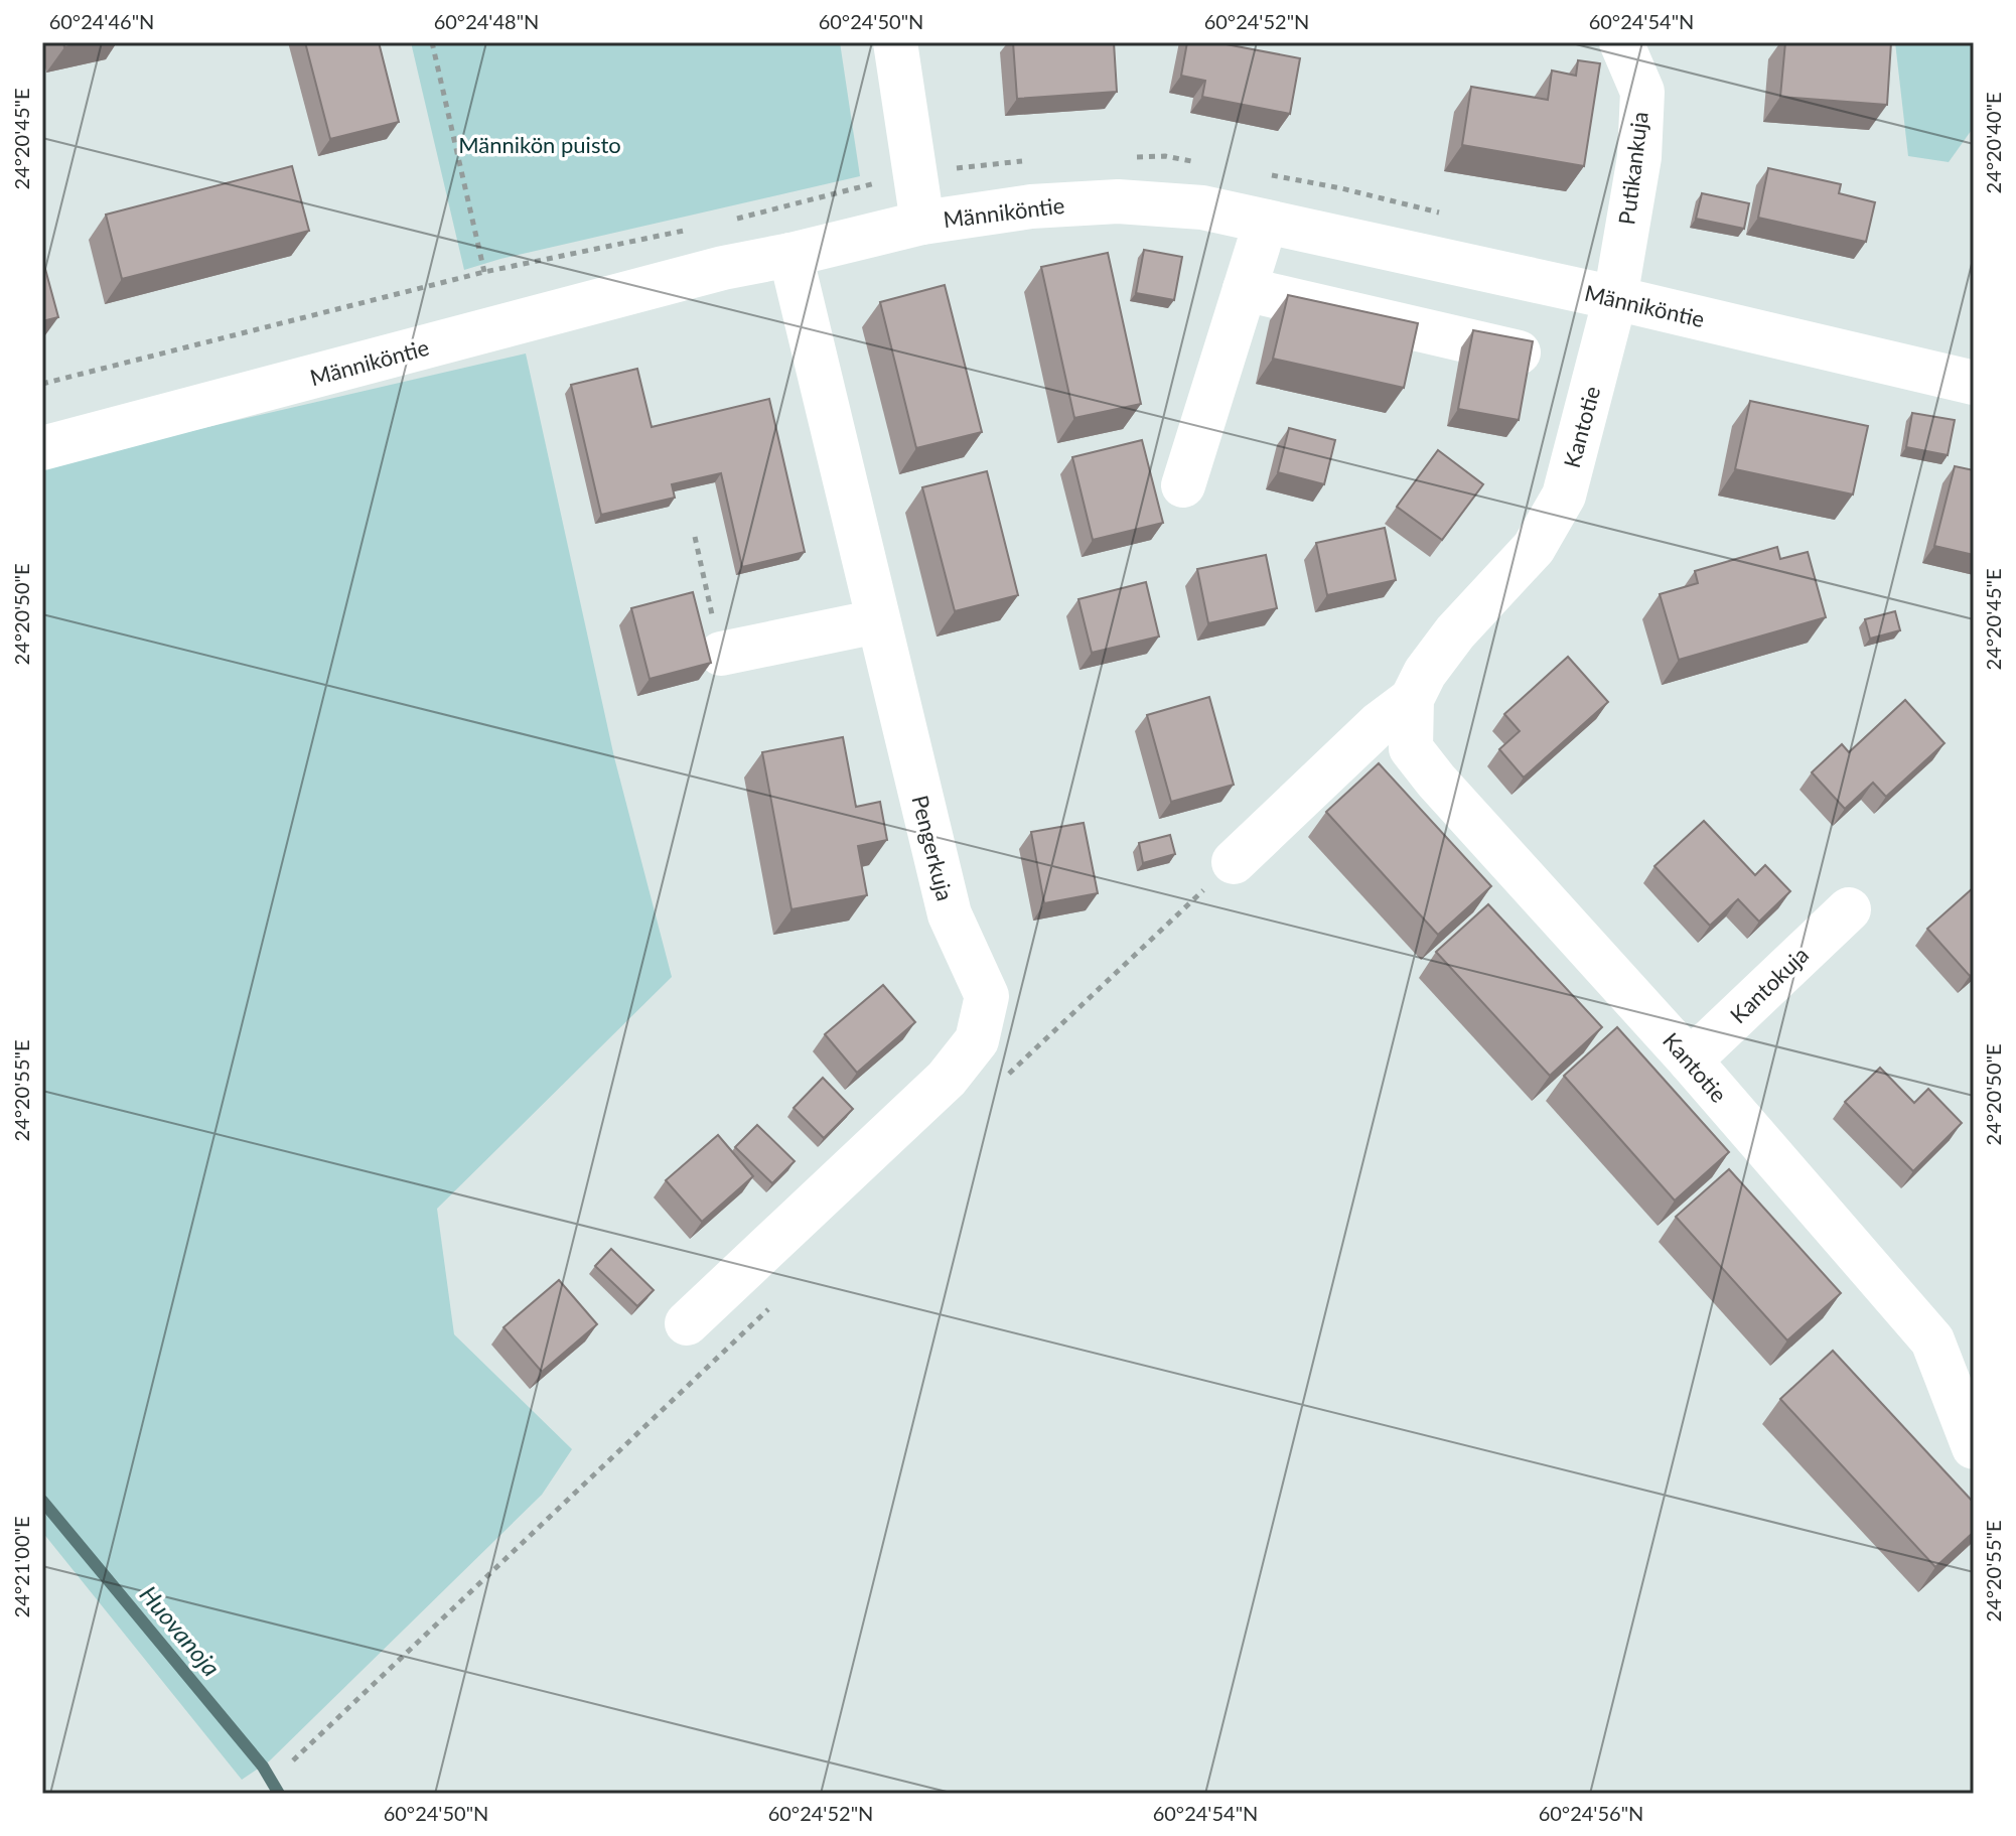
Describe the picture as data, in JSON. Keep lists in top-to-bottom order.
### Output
{
  "streets": {
    "street": [
      "Putikankuja",
      "Männiköntie",
      "Kantotie",
      "Pengerkuja",
      "Kantokuja"
    ]
  },
  "crossings": [
    ["Putikankuja", "Männiköntie"],
    ["Putikankuja", "Kantotie"],
    ["Männiköntie", "Kantotie"],
    ["Männiköntie", "Pengerkuja"],
    ["Kantotie", "Kantokuja"]
  ],
  "water": ["Huovanoja"],
  "parks": ["Männikön puisto"],
  "coordinates": [
    "60°24'46\"N",
    "60°24'48\"N",
    "60°24'50\"N",
    "60°24'52\"N",
    "60°24'54\"N",
    "24°20'45\"E",
    "24°20'40\"E",
    "24°20'50\"E",
    "24°20'55\"E",
    "24°21'00\"E",
    "60°24'56\"N"
  ]
}
